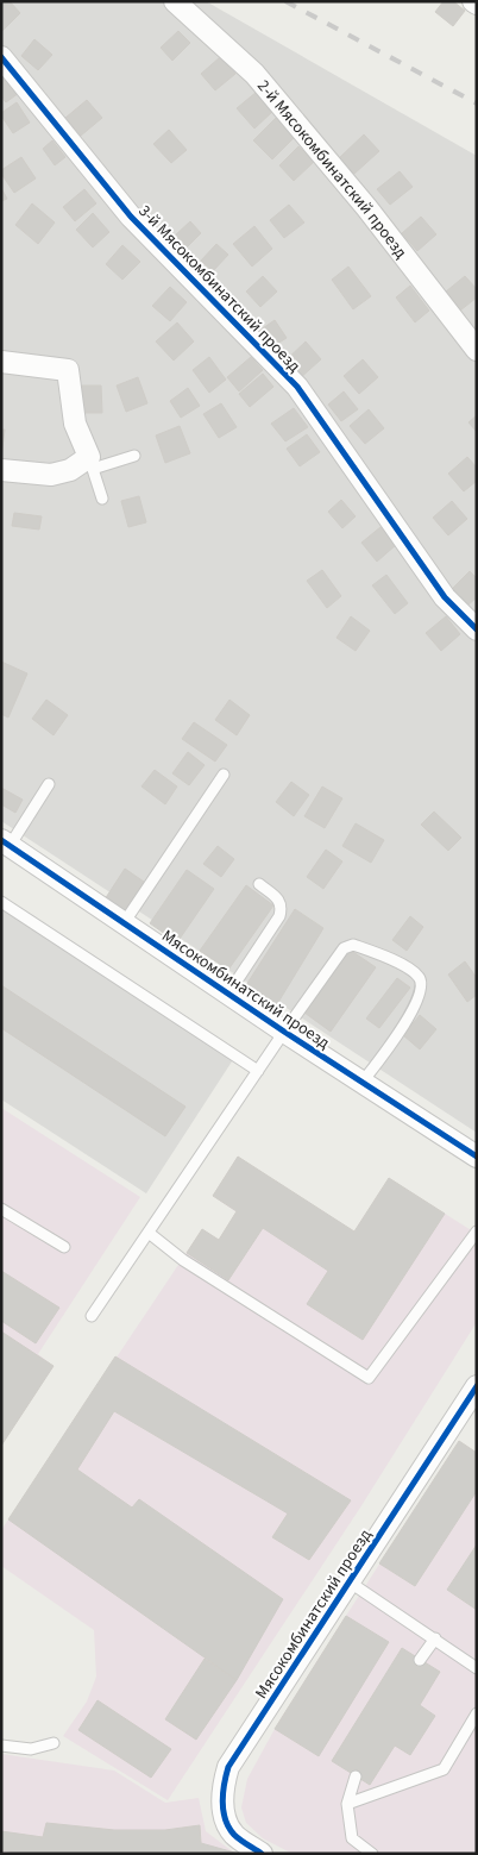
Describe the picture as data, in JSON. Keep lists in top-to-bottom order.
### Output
{
  "streets": {
    "street": ["2-й Мясокомбинатский проезд", "3-й Мясокомбинатский проезд", "Мясокомбинатский проезд"]
  }
}
